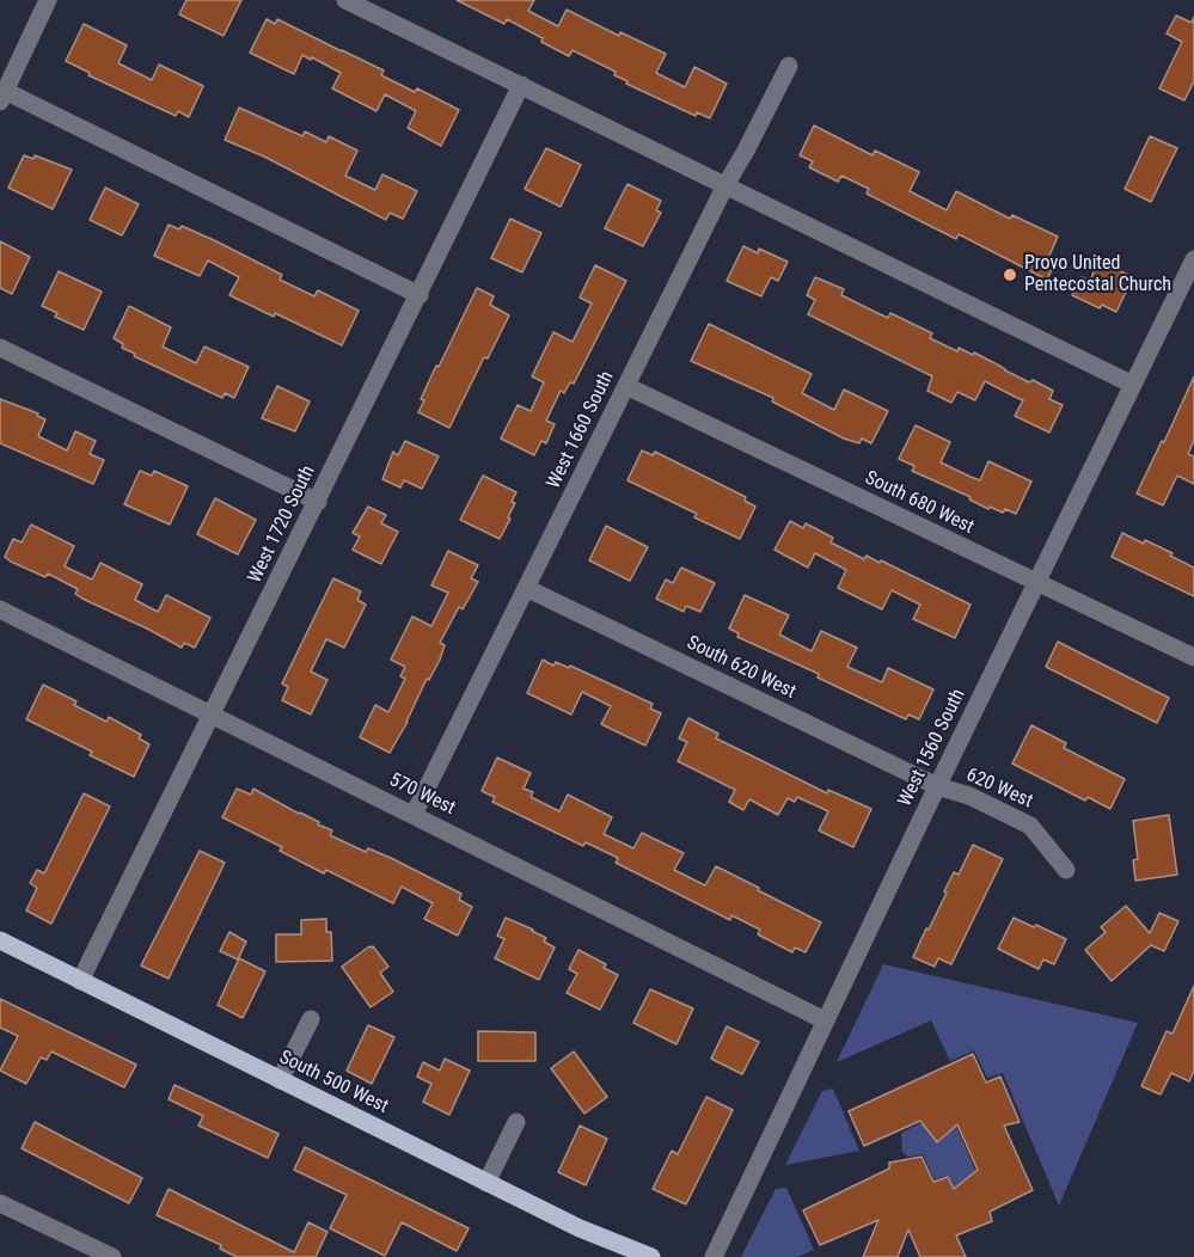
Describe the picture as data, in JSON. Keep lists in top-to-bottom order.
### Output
{
  "streets": {
    "main road": ["South 500 West"],
    "street": [
      "West 1660 South",
      "South 680 West",
      "West 1720 South",
      "South 620 West",
      "West 1560 South",
      "620 West",
      "570 West"
    ]
  },
  "crossings": [
    ["West 1660 South", "South 680 West"],
    ["West 1660 South", "South 620 West"],
    ["West 1660 South", "570 West"],
    ["South 680 West", "West 1560 South"],
    ["West 1720 South", "570 West"],
    ["West 1720 South", "South 500 West"],
    ["South 620 West", "West 1560 South"],
    ["South 620 West", "620 West"],
    ["West 1560 South", "620 West"],
    ["West 1560 South", "570 West"]
  ],
  "places": ["Provo United Pentecostal Church"]
}
